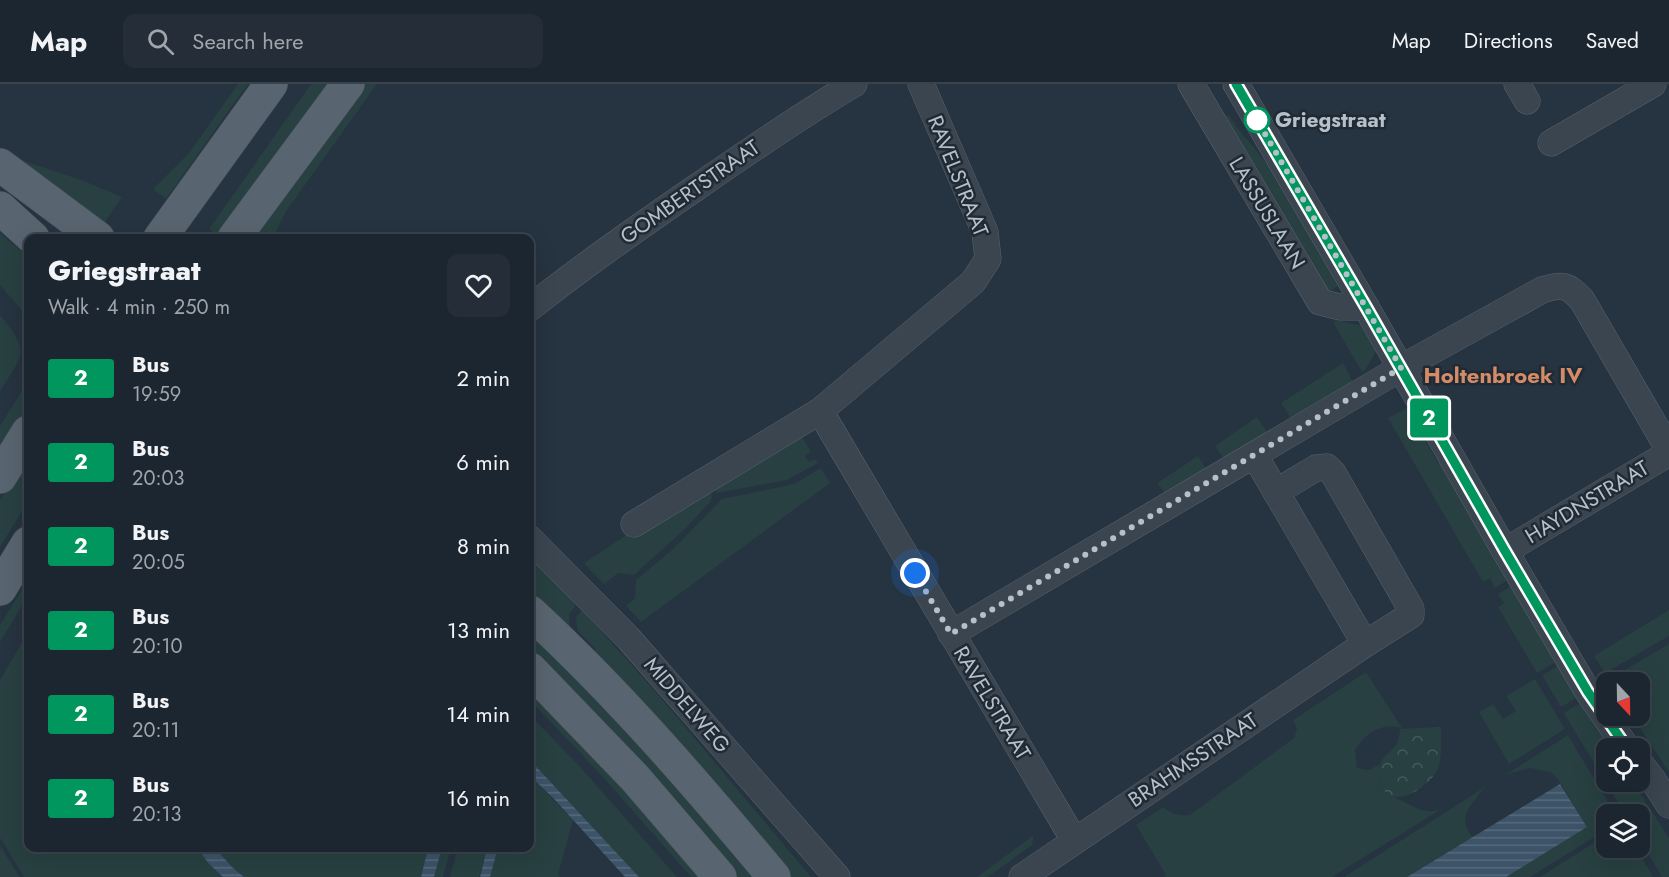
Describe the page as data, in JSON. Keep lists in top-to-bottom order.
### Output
{
  "streets": {
    "street": [
      "RAVELSTRAAT",
      "GOMBERTSTRAAT",
      "LASSUSLAAN",
      "HAYDNSTRAAT",
      "MIDDELWEG",
      "BRAHMSSTRAAT"
    ]
  },
  "crossings": [
    ["RAVELSTRAAT", "BRAHMSSTRAAT"],
    ["LASSUSLAAN", "HAYDNSTRAAT"]
  ],
  "districts": ["Holtenbroek IV"],
  "places": ["Griegstraat"],
  "lines": ["bus line 2"],
  "north": "bottom",
  "page": {
    "header": "Map",
    "search": "Search here",
    "nav": ["Map", "Directions", "Saved"],
    "on_map": "2",
    "heading": ["Griegstraat", "Walk · 4 min · 250 m"],
    "list": [
      {
        "mark": "2",
        "name": "Bus",
        "note": "19:59",
        "value": "2 min"
      },
      {
        "mark": "2",
        "name": "Bus",
        "note": "20:03",
        "value": "6 min"
      },
      {
        "mark": "2",
        "name": "Bus",
        "note": "20:05",
        "value": "8 min"
      },
      {
        "mark": "2",
        "name": "Bus",
        "note": "20:10",
        "value": "13 min"
      },
      {
        "mark": "2",
        "name": "Bus",
        "note": "20:11",
        "value": "14 min"
      },
      {
        "mark": "2",
        "name": "Bus",
        "note": "20:13",
        "value": "16 min"
      }
    ]
  }
}
